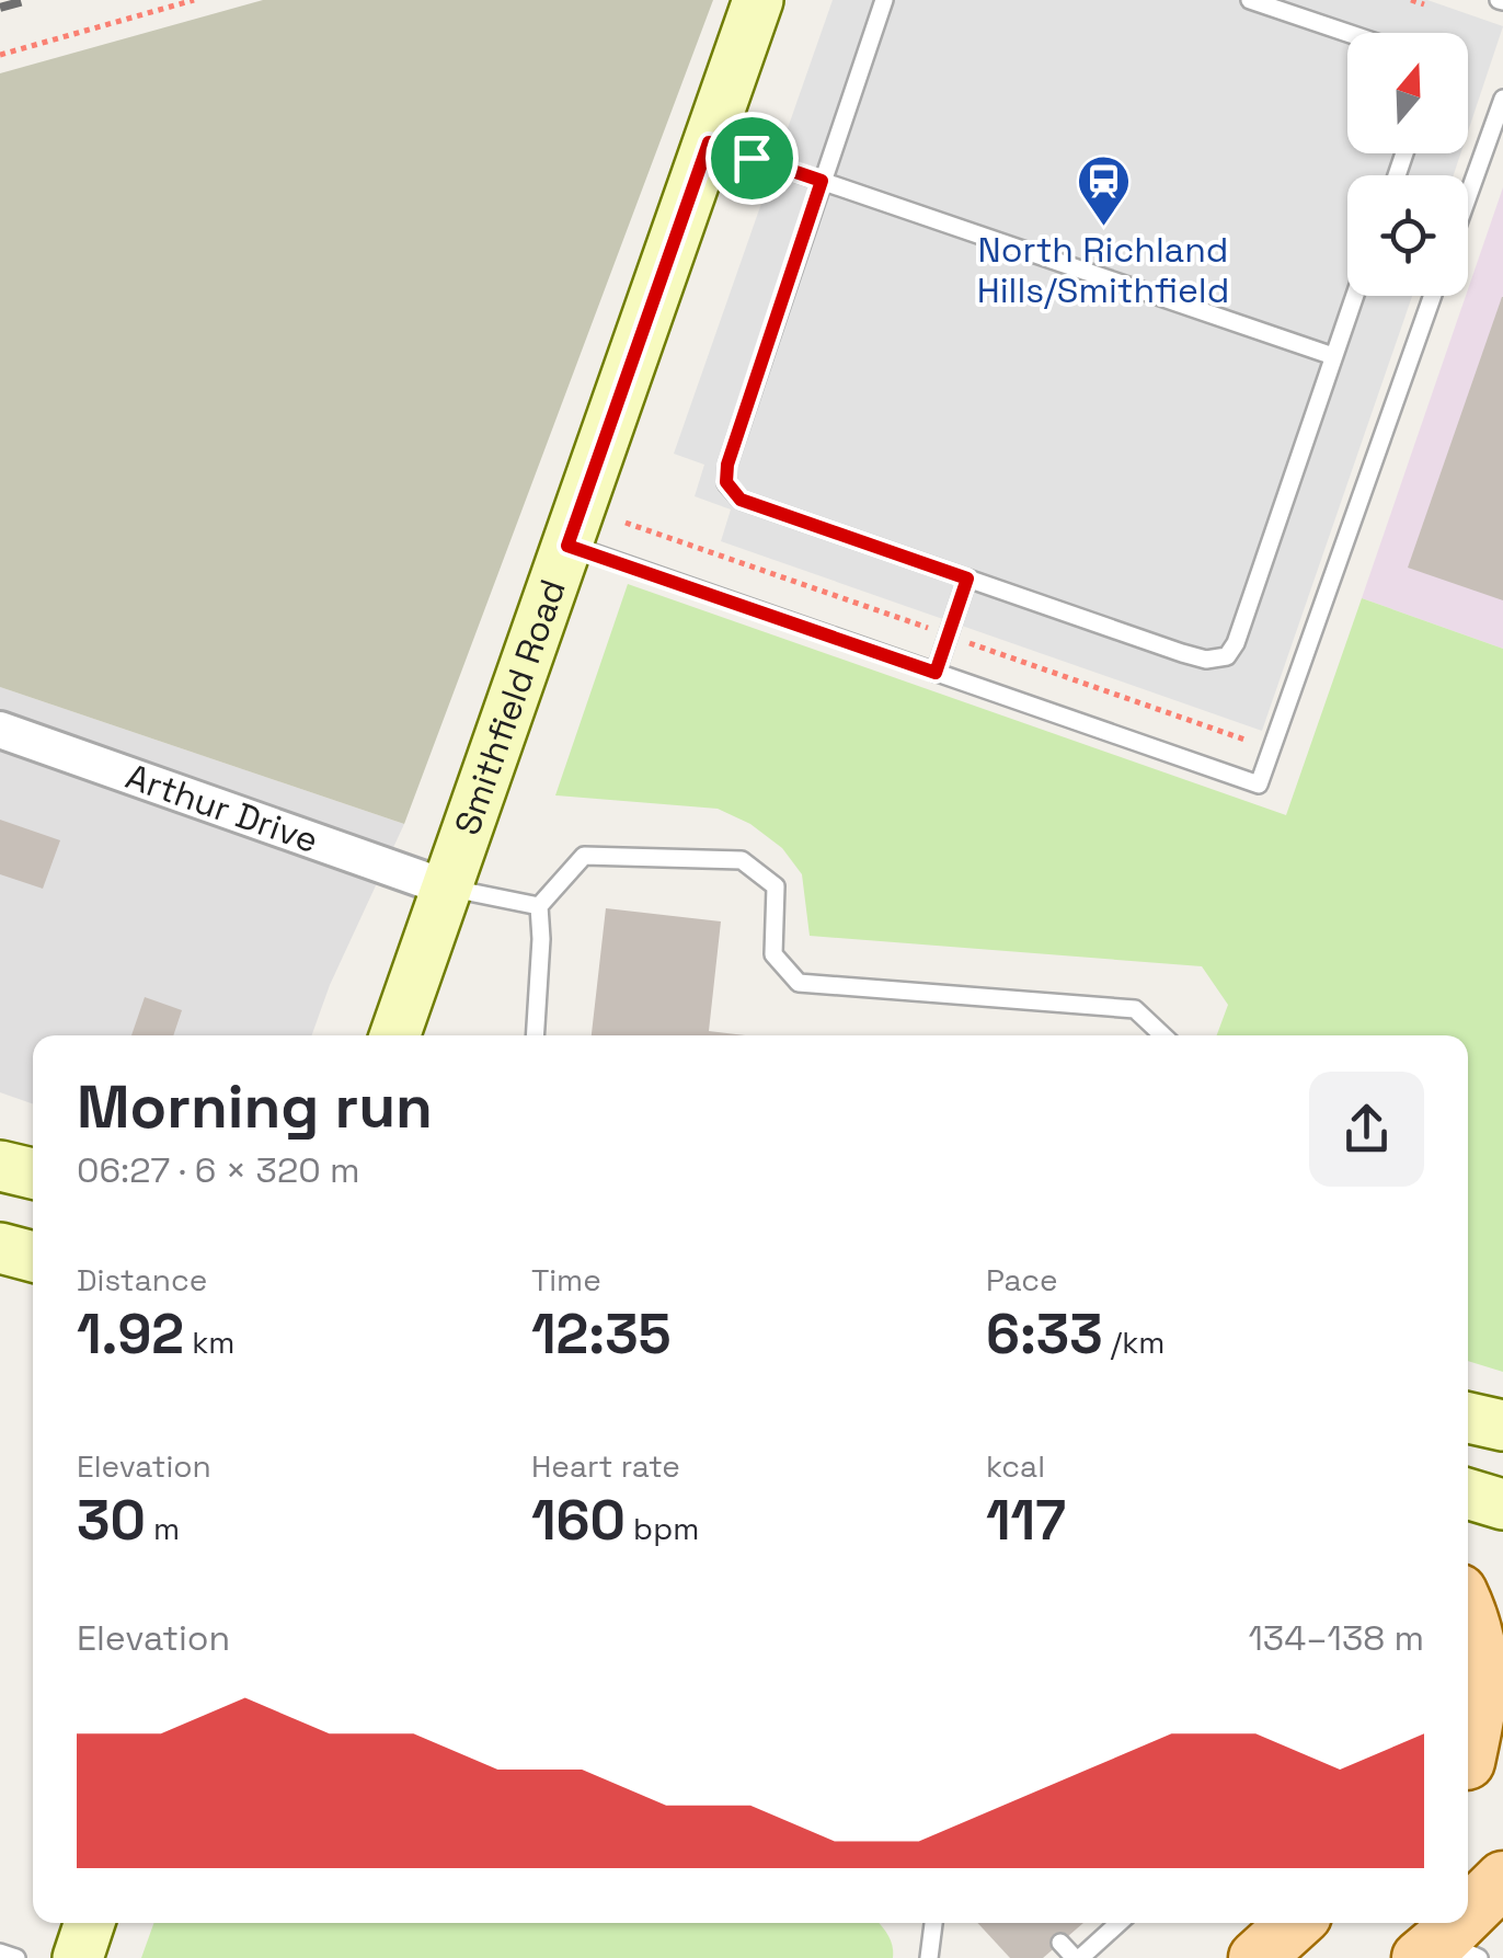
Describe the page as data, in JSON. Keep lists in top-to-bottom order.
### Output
{
  "streets": {
    "main road": ["Smithfield Road"],
    "street": ["Arthur Drive"]
  },
  "crossings": [
    ["Smithfield Road", "Arthur Drive"]
  ],
  "places": {
    "station": ["North Richland Hills/Smithfield"]
  },
  "north": "top",
  "page": {
    "heading": ["Morning run", "06:27 · 6 × 320 m"],
    "stats": [
      ["Distance", "1.92 km"],
      ["Time", "12:35"],
      ["Pace", "6:33 /km"],
      ["Elevation", "30 m"],
      ["Heart rate", "160 bpm"],
      ["kcal", "117"]
    ],
    "chart": ["Elevation", "134–138 m"]
  }
}
